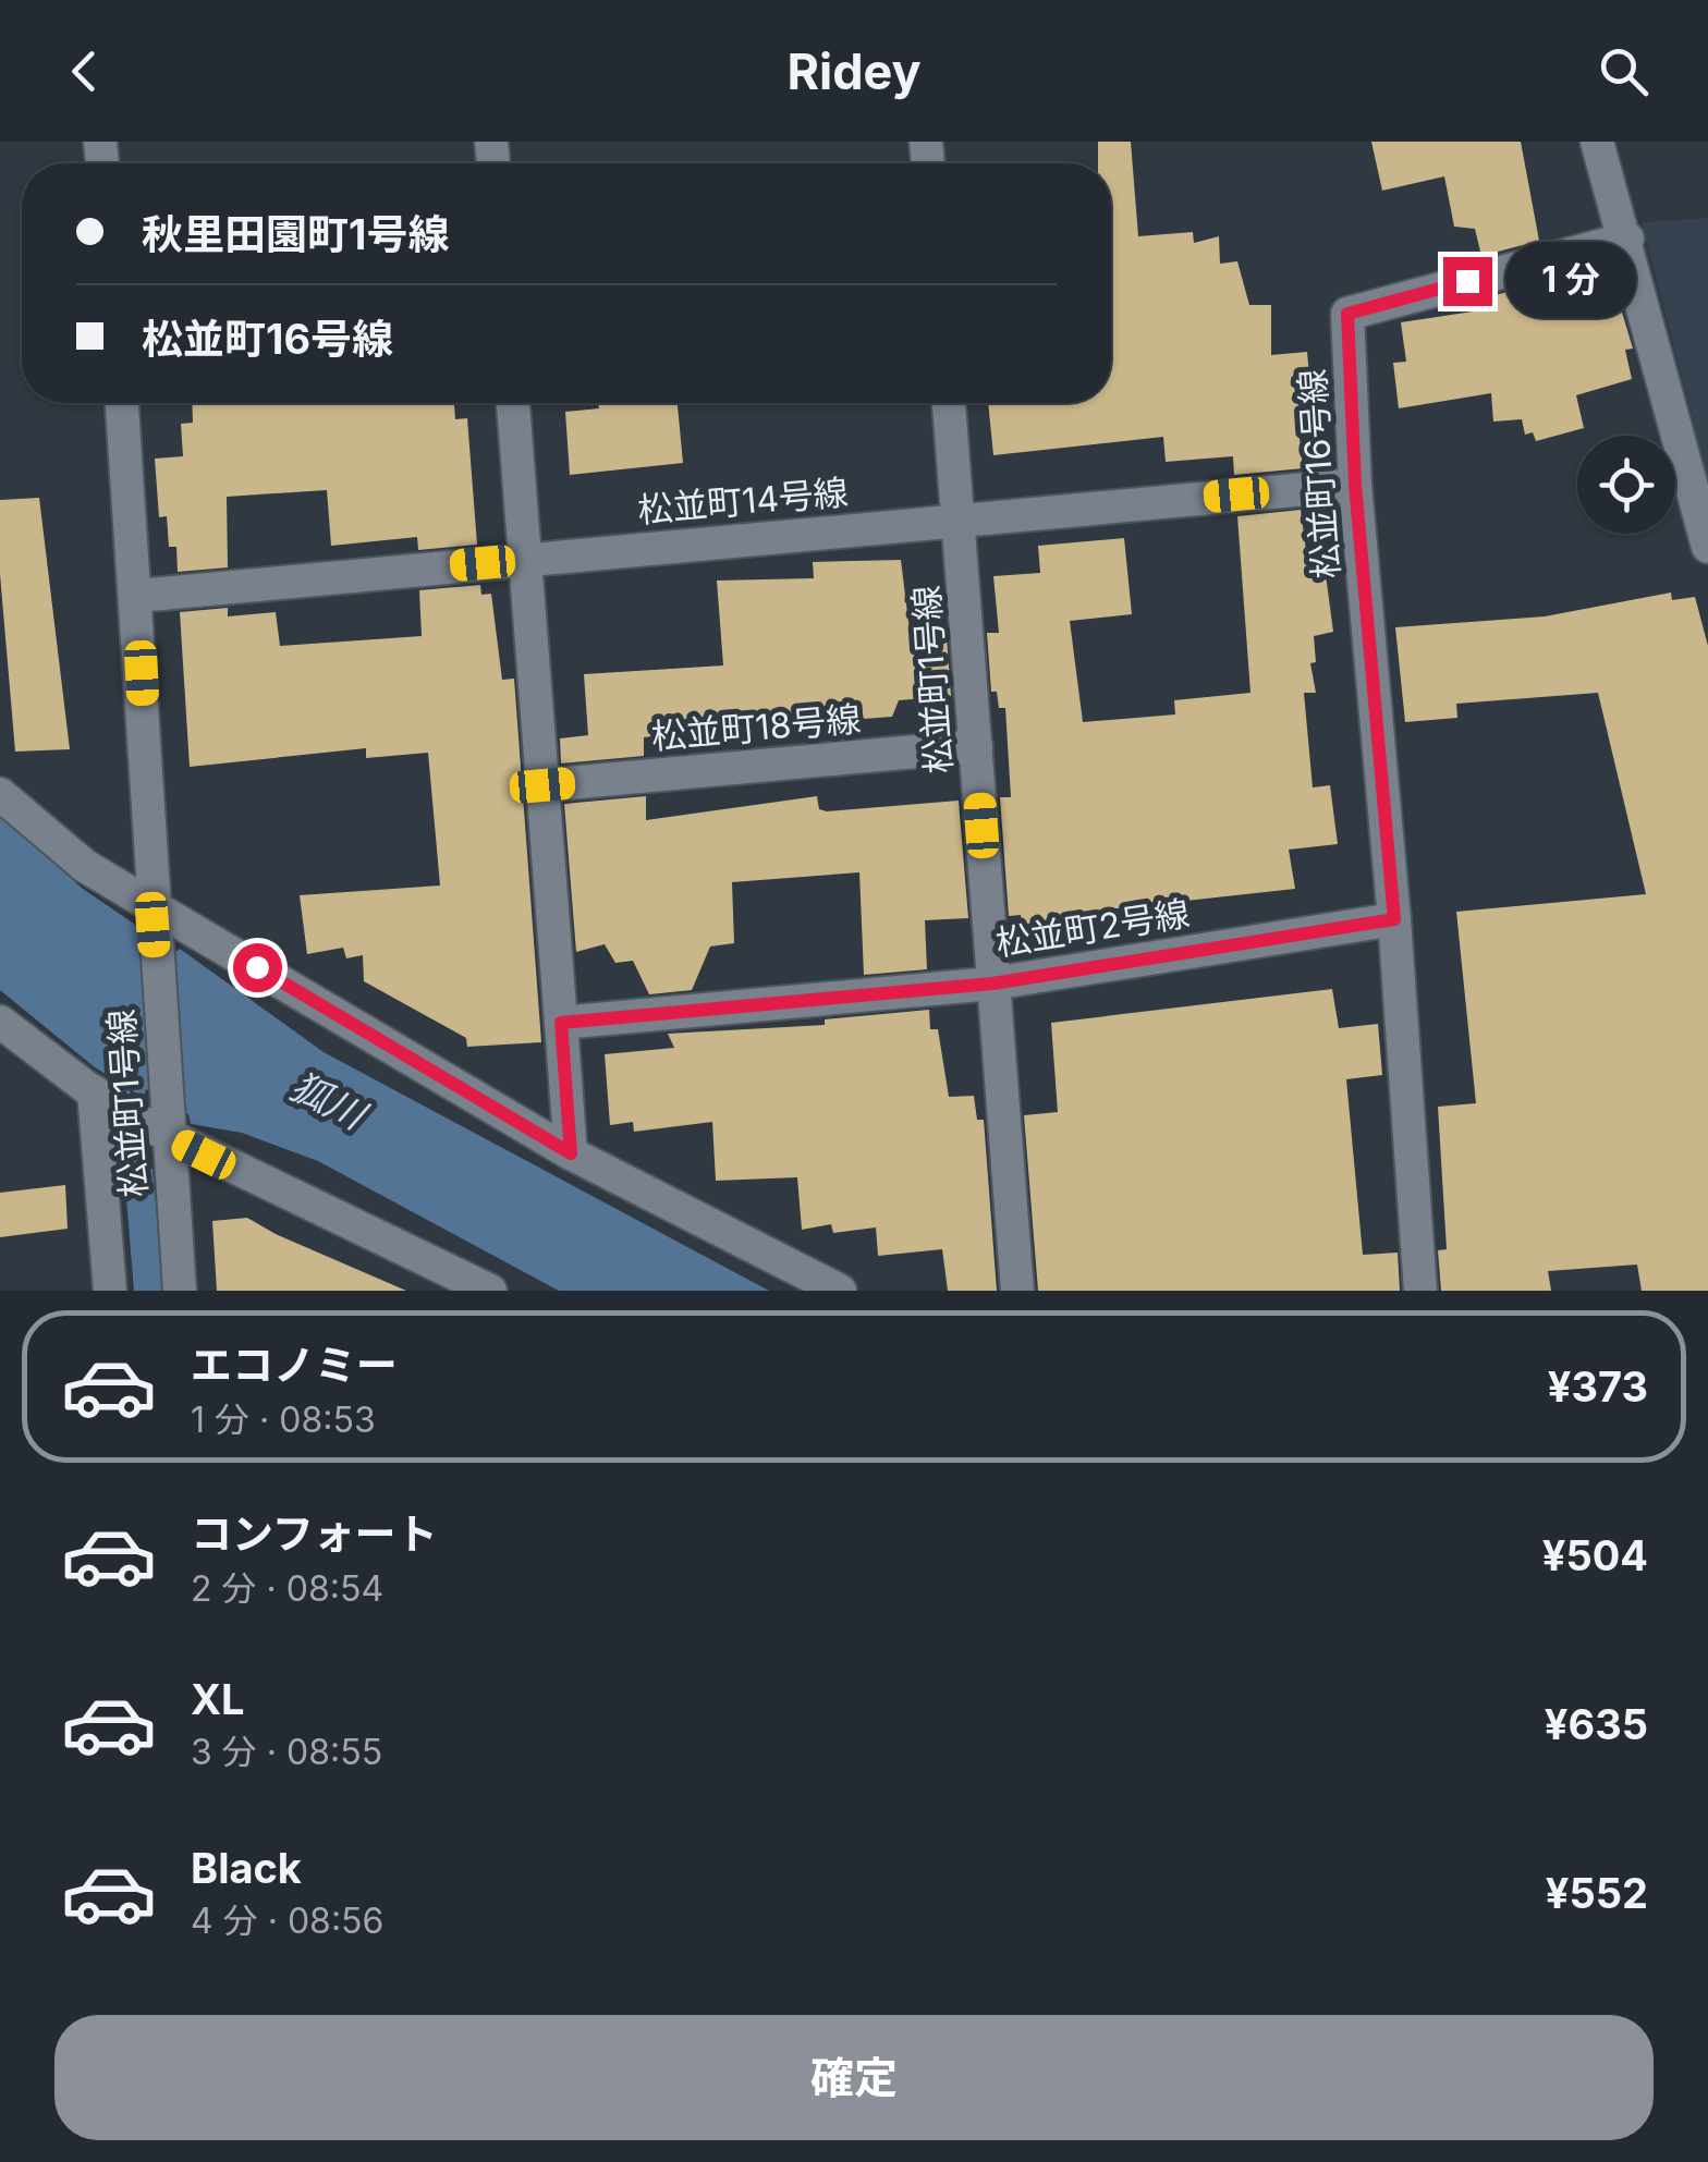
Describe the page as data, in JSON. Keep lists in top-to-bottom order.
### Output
{
  "streets": {
    "street": [
      "松並町16号線",
      "松並町14号線",
      "松並町1号線",
      "松並町18号線",
      "松並町2号線"
    ]
  },
  "crossings": [
    ["松並町16号線", "松並町14号線"],
    ["松並町16号線", "松並町2号線"],
    ["松並町14号線", "松並町1号線"],
    ["松並町1号線", "松並町18号線"],
    ["松並町1号線", "松並町2号線"]
  ],
  "water": ["狐川"],
  "page": {
    "header": "Ridey",
    "banner": ["秋里田園町1号線", "松並町16号線"],
    "bubble": "1 分",
    "list": [
      {
        "name": "エコノミー",
        "note": "1 分 · 08:53",
        "value": "¥373"
      },
      {
        "name": "コンフォート",
        "note": "2 分 · 08:54",
        "value": "¥504"
      },
      {
        "name": "XL",
        "note": "3 分 · 08:55",
        "value": "¥635"
      },
      {
        "name": "Black",
        "note": "4 分 · 08:56",
        "value": "¥552"
      }
    ],
    "buttons": "確定"
  }
}
